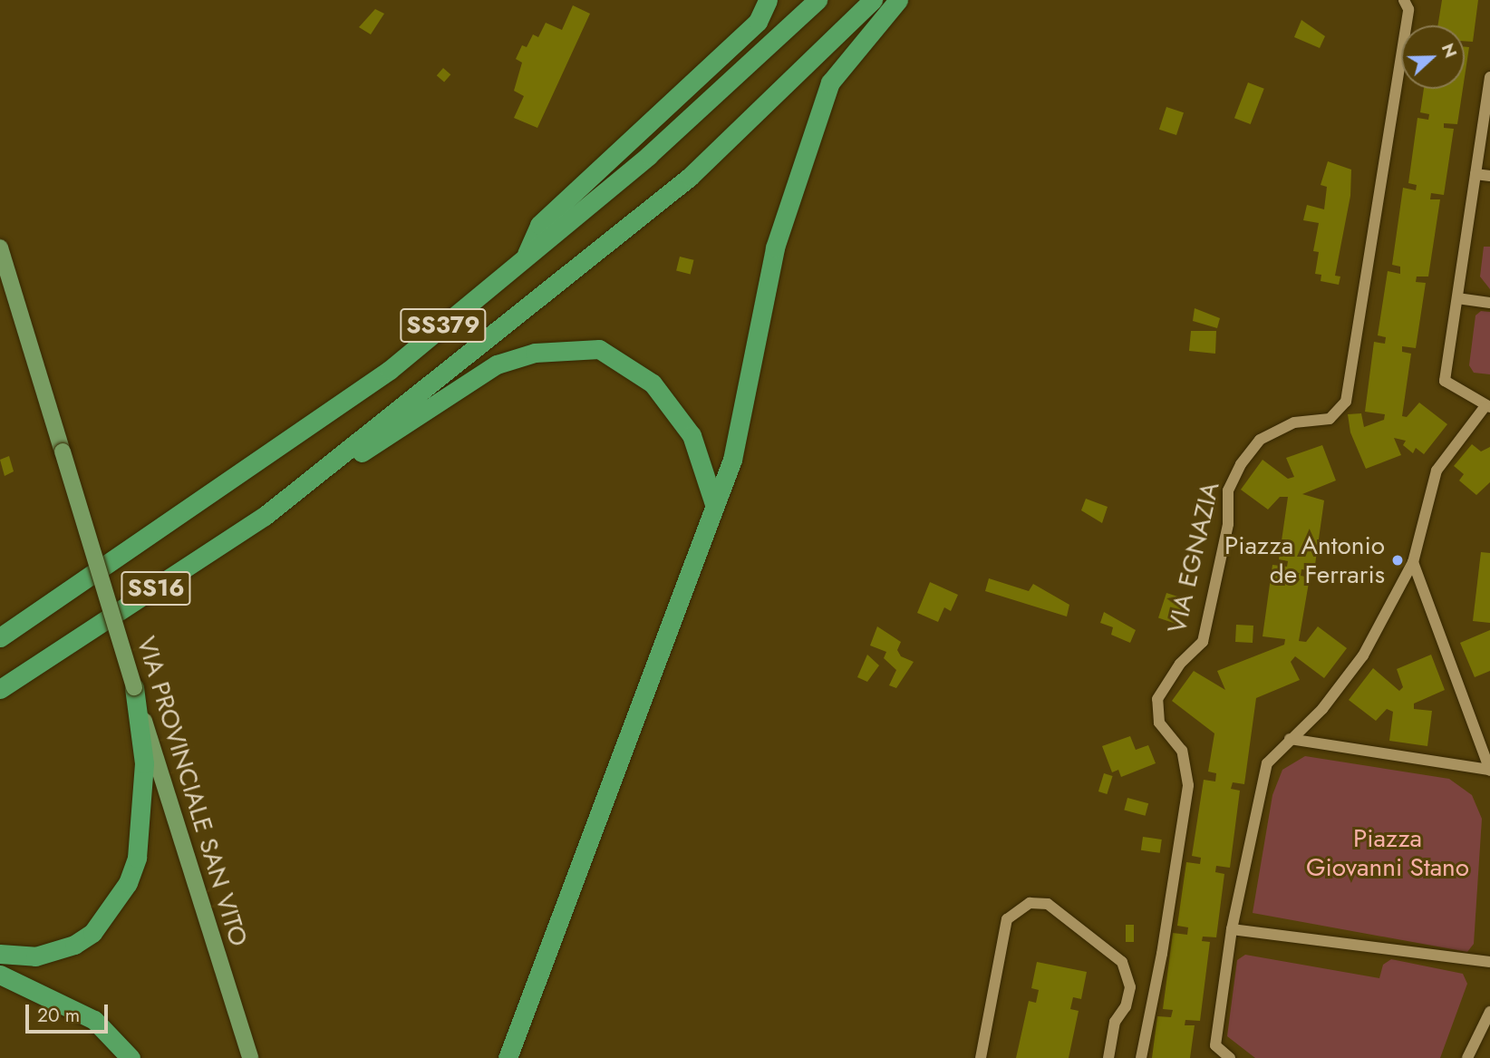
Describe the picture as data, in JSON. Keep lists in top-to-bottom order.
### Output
{
  "streets": {
    "highway": ["SS379", "SS16"],
    "main road": ["VIA PROVINCIALE SAN VITO"],
    "street": ["VIA EGNAZIA"]
  },
  "crossings": [
    ["SS379", "SS16"]
  ],
  "parks": ["Piazza Giovanni Stano"],
  "places": ["Piazza Antonio de Ferraris"],
  "scale_bar": "20 m",
  "north": "right"
}
